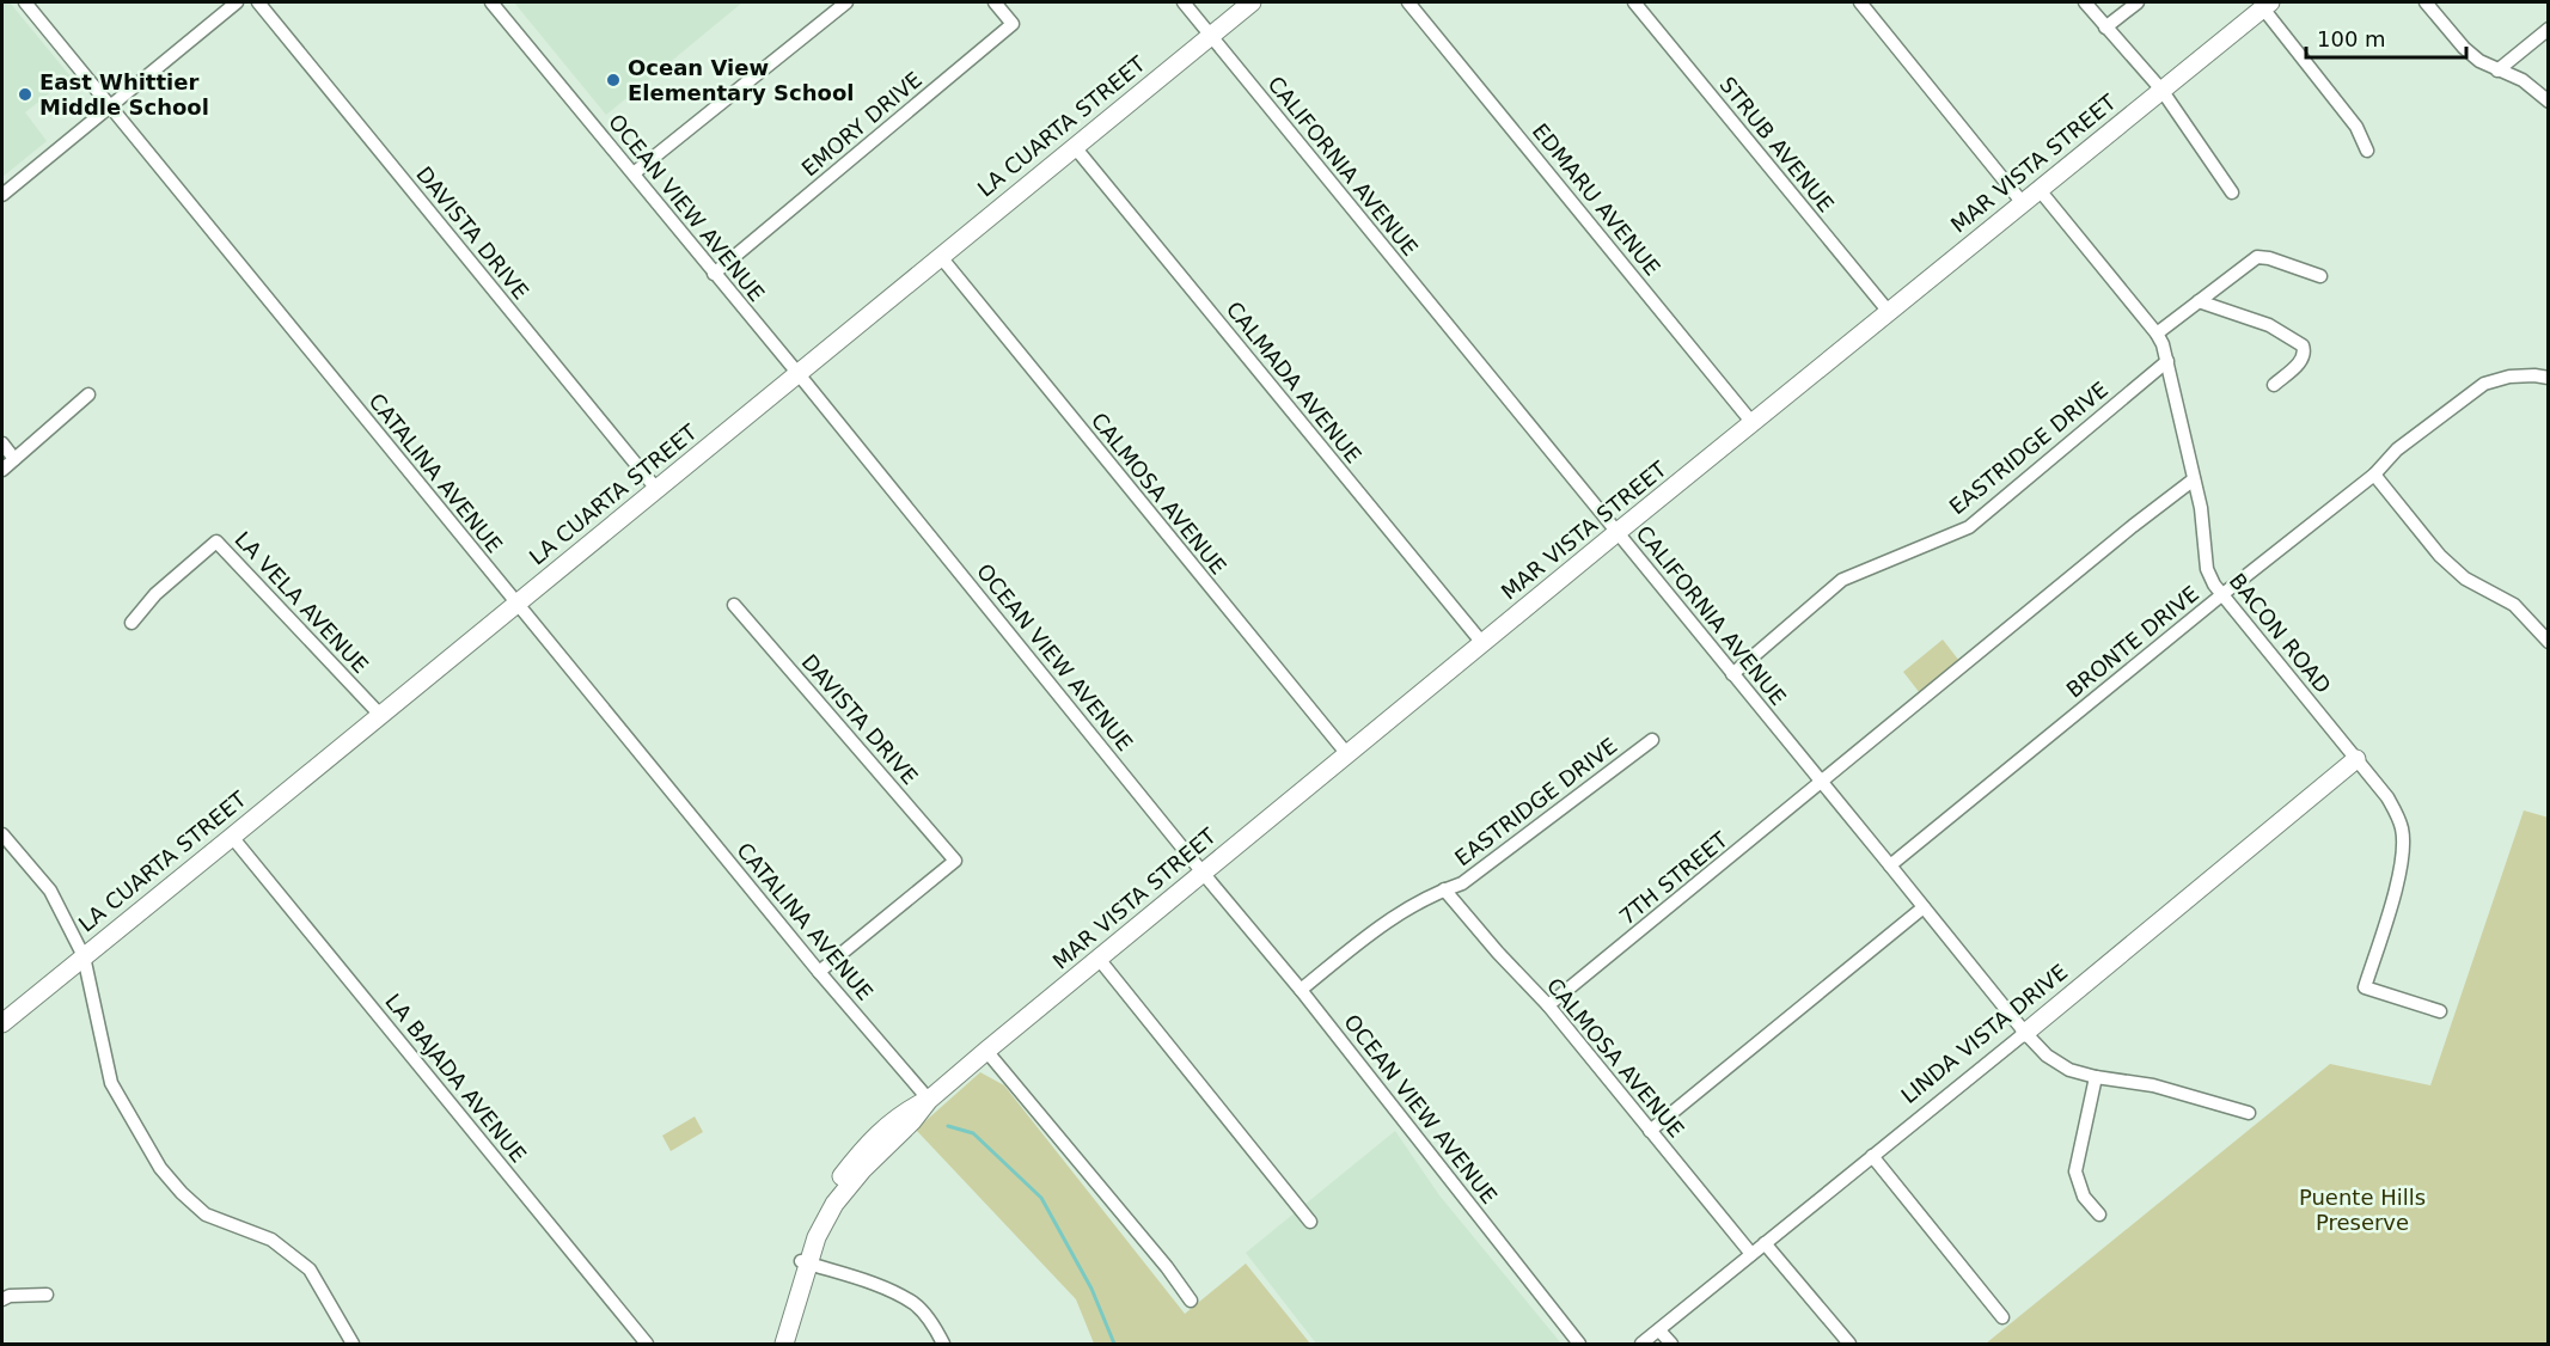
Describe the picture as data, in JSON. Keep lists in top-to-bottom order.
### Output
{
  "streets": {
    "street": [
      "EMORY DRIVE",
      "LA CUARTA STREET",
      "STRUB AVENUE",
      "MAR VISTA STREET",
      "CALIFORNIA AVENUE",
      "EDMARU AVENUE",
      "OCEAN VIEW AVENUE",
      "DAVISTA DRIVE",
      "CALMADA AVENUE",
      "EASTRIDGE DRIVE",
      "CATALINA AVENUE",
      "CALMOSA AVENUE",
      "LA VELA AVENUE",
      "BACON ROAD",
      "BRONTE DRIVE",
      "7TH STREET",
      "LINDA VISTA DRIVE",
      "LA BAJADA AVENUE"
    ]
  },
  "crossings": [
    ["EMORY DRIVE", "OCEAN VIEW AVENUE"],
    ["LA CUARTA STREET", "CALIFORNIA AVENUE"],
    ["LA CUARTA STREET", "OCEAN VIEW AVENUE"],
    ["LA CUARTA STREET", "DAVISTA DRIVE"],
    ["LA CUARTA STREET", "CALMADA AVENUE"],
    ["LA CUARTA STREET", "CATALINA AVENUE"],
    ["LA CUARTA STREET", "CALMOSA AVENUE"],
    ["LA CUARTA STREET", "LA VELA AVENUE"],
    ["LA CUARTA STREET", "LA BAJADA AVENUE"],
    ["STRUB AVENUE", "MAR VISTA STREET"],
    ["MAR VISTA STREET", "CALIFORNIA AVENUE"],
    ["MAR VISTA STREET", "EDMARU AVENUE"],
    ["MAR VISTA STREET", "OCEAN VIEW AVENUE"],
    ["MAR VISTA STREET", "CALMADA AVENUE"],
    ["MAR VISTA STREET", "CATALINA AVENUE"],
    ["MAR VISTA STREET", "CALMOSA AVENUE"],
    ["MAR VISTA STREET", "BACON ROAD"],
    ["CALIFORNIA AVENUE", "EASTRIDGE DRIVE"],
    ["CALIFORNIA AVENUE", "BRONTE DRIVE"],
    ["CALIFORNIA AVENUE", "7TH STREET"],
    ["CALIFORNIA AVENUE", "LINDA VISTA DRIVE"],
    ["OCEAN VIEW AVENUE", "EASTRIDGE DRIVE"],
    ["DAVISTA DRIVE", "CATALINA AVENUE"],
    ["EASTRIDGE DRIVE", "CALMOSA AVENUE"],
    ["EASTRIDGE DRIVE", "BACON ROAD"],
    ["CALMOSA AVENUE", "7TH STREET"],
    ["CALMOSA AVENUE", "LINDA VISTA DRIVE"],
    ["BACON ROAD", "BRONTE DRIVE"],
    ["BACON ROAD", "7TH STREET"],
    ["BACON ROAD", "LINDA VISTA DRIVE"]
  ],
  "parks": ["Puente Hills Preserve"],
  "places": ["Ocean View Elementary School", "East Whittier Middle School"],
  "scale_bar": "100 m"
}
